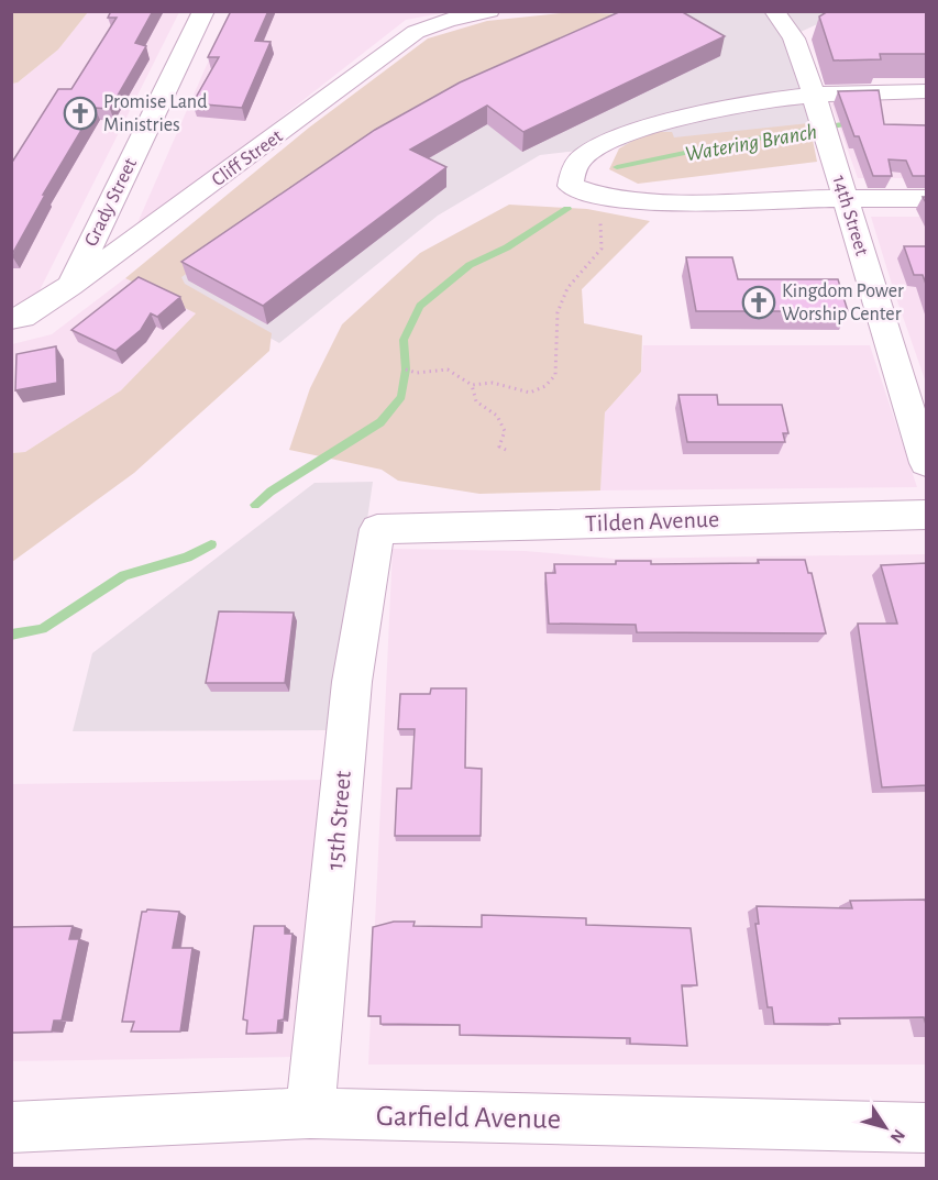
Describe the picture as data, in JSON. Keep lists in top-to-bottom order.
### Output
{
  "streets": {
    "street": [
      "Cliff Street",
      "Grady Street",
      "14th Street",
      "Tilden Avenue",
      "15th Street",
      "Garfield Avenue"
    ]
  },
  "crossings": [
    ["Cliff Street", "Grady Street"],
    ["Tilden Avenue", "15th Street"],
    ["15th Street", "Garfield Avenue"]
  ],
  "water": ["Watering Branch"],
  "places": {
    "church": ["Promise Land Ministries", "Kingdom Power Worship Center"]
  },
  "north": "bottom right"
}
